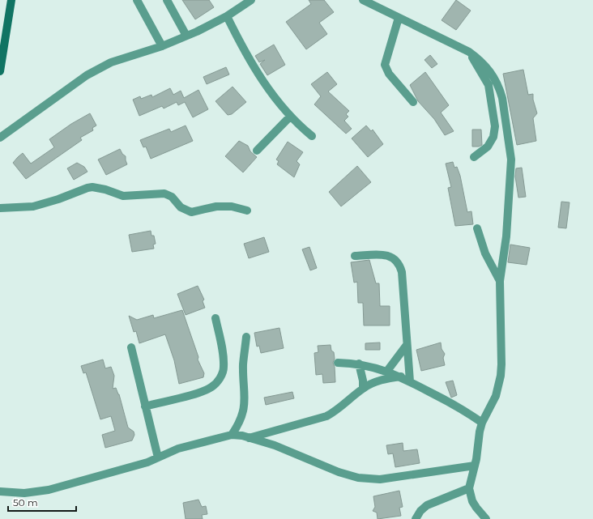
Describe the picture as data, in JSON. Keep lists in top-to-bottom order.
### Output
{
  "scale_bar": "50 m"
}
